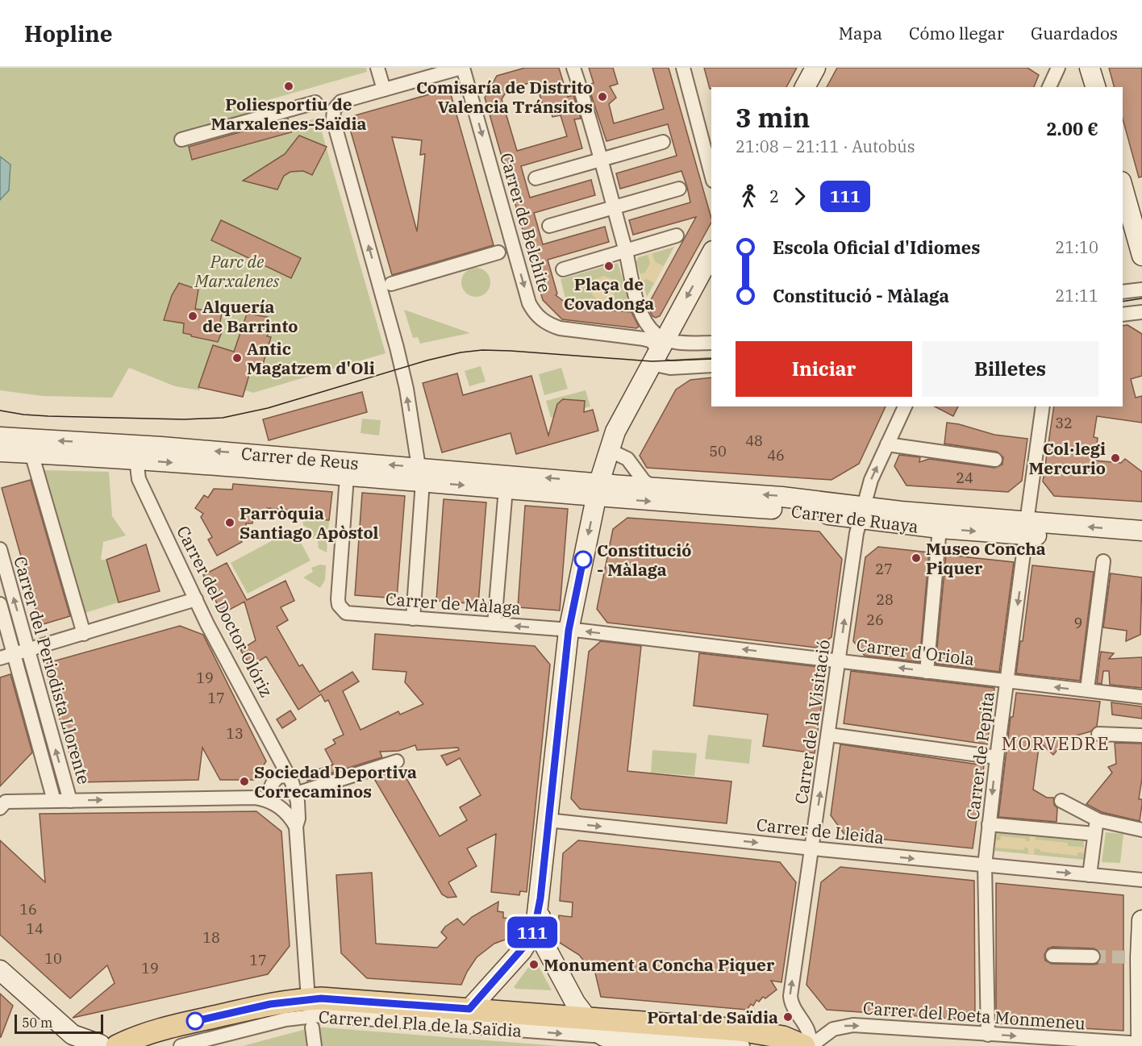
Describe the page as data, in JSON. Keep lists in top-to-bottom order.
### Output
{
  "streets": {
    "main road": ["Carrer del Pla de la Saïdia"],
    "street": [
      "Carrer de Belchite",
      "Carrer de Reus",
      "Carrer de Ruaya",
      "Carrer de Màlaga",
      "Carrer del Doctor Olóriz",
      "Carrer d'Oriola",
      "Carrer del Periodista Llorente",
      "Carrer de la Visitació",
      "Carrer de Pepita",
      "Carrer de Lleida",
      "Carrer del Poeta Monmeneu"
    ]
  },
  "crossings": [
    ["Carrer de Reus", "Carrer de Ruaya"],
    ["Carrer de Reus", "Carrer de Màlaga"],
    ["Carrer de Reus", "Carrer del Doctor Olóriz"],
    ["Carrer de Ruaya", "Carrer de la Visitació"],
    ["Carrer de Ruaya", "Carrer de Pepita"],
    ["Carrer de Màlaga", "Carrer d'Oriola"],
    ["Carrer del Doctor Olóriz", "Carrer del Pla de la Saïdia"],
    ["Carrer d'Oriola", "Carrer de la Visitació"],
    ["Carrer d'Oriola", "Carrer de Pepita"],
    ["Carrer de la Visitació", "Carrer de Lleida"],
    ["Carrer de la Visitació", "Carrer del Poeta Monmeneu"],
    ["Carrer de Pepita", "Carrer de Lleida"],
    ["Carrer de Pepita", "Carrer del Poeta Monmeneu"]
  ],
  "one_way": ["Carrer d'Oriola", "Carrer de la Visitació", "Carrer del Poeta Monmeneu"],
  "districts": ["MORVEDRE"],
  "parks": ["Parc de Marxalenes"],
  "places": [
    "Poliesportiu de Marxalenes-Saïdia",
    "Comisaría de Distrito Valencia Tránsitos",
    "Plaça de Covadonga",
    "Alquería de Barrinto",
    "Antic Magatzem d'Oli",
    "Col·legi Mercurio",
    "Parròquia Santiago Apòstol",
    "Museo Concha Piquer",
    "Constitució - Màlaga",
    "Sociedad Deportiva Correcaminos",
    "Monument a Concha Piquer",
    "Portal de Saïdia"
  ],
  "lines": ["bus line 111"],
  "house_numbers": [
    "32",
    "48",
    "50",
    "46",
    "24",
    "27",
    "28",
    "26",
    "9",
    "19",
    "17",
    "13",
    "16",
    "14",
    "18",
    "10",
    "17",
    "19"
  ],
  "scale_bar": "50 m",
  "page": {
    "header": "Hopline",
    "nav": ["Mapa", "Cómo llegar", "Guardados"],
    "on_map": "111",
    "heading": ["3 min", "21:08 – 21:11 · Autobús", "2.00 €"],
    "legs": ["2", "111"],
    "list": [
      {
        "name": "Escola Oficial d'Idiomes",
        "value": "21:10"
      },
      {
        "name": "Constitució - Màlaga",
        "value": "21:11"
      }
    ],
    "buttons": ["Iniciar", "Billetes"],
    "scale": "50 m"
  }
}
